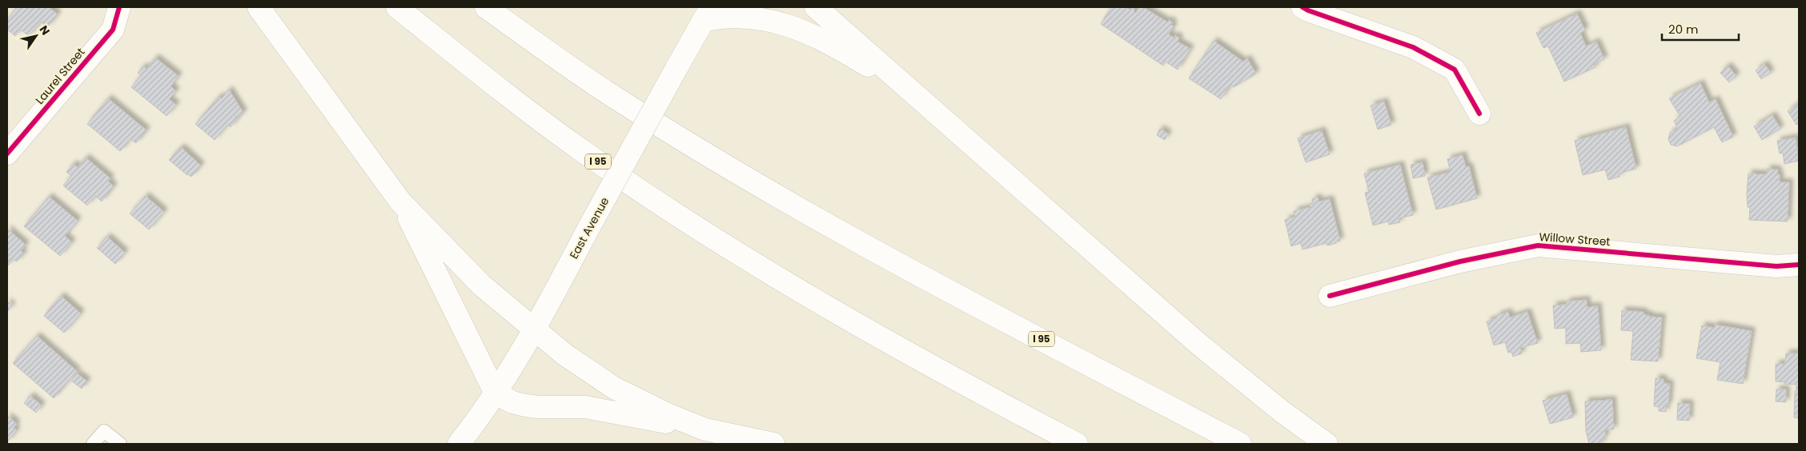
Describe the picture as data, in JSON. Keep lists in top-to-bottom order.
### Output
{
  "streets": {
    "main road": [
      "Laurel Street",
      "I 95",
      "East Avenue",
      "Willow Street"
    ]
  },
  "scale_bar": "20 m",
  "north": "top right"
}
